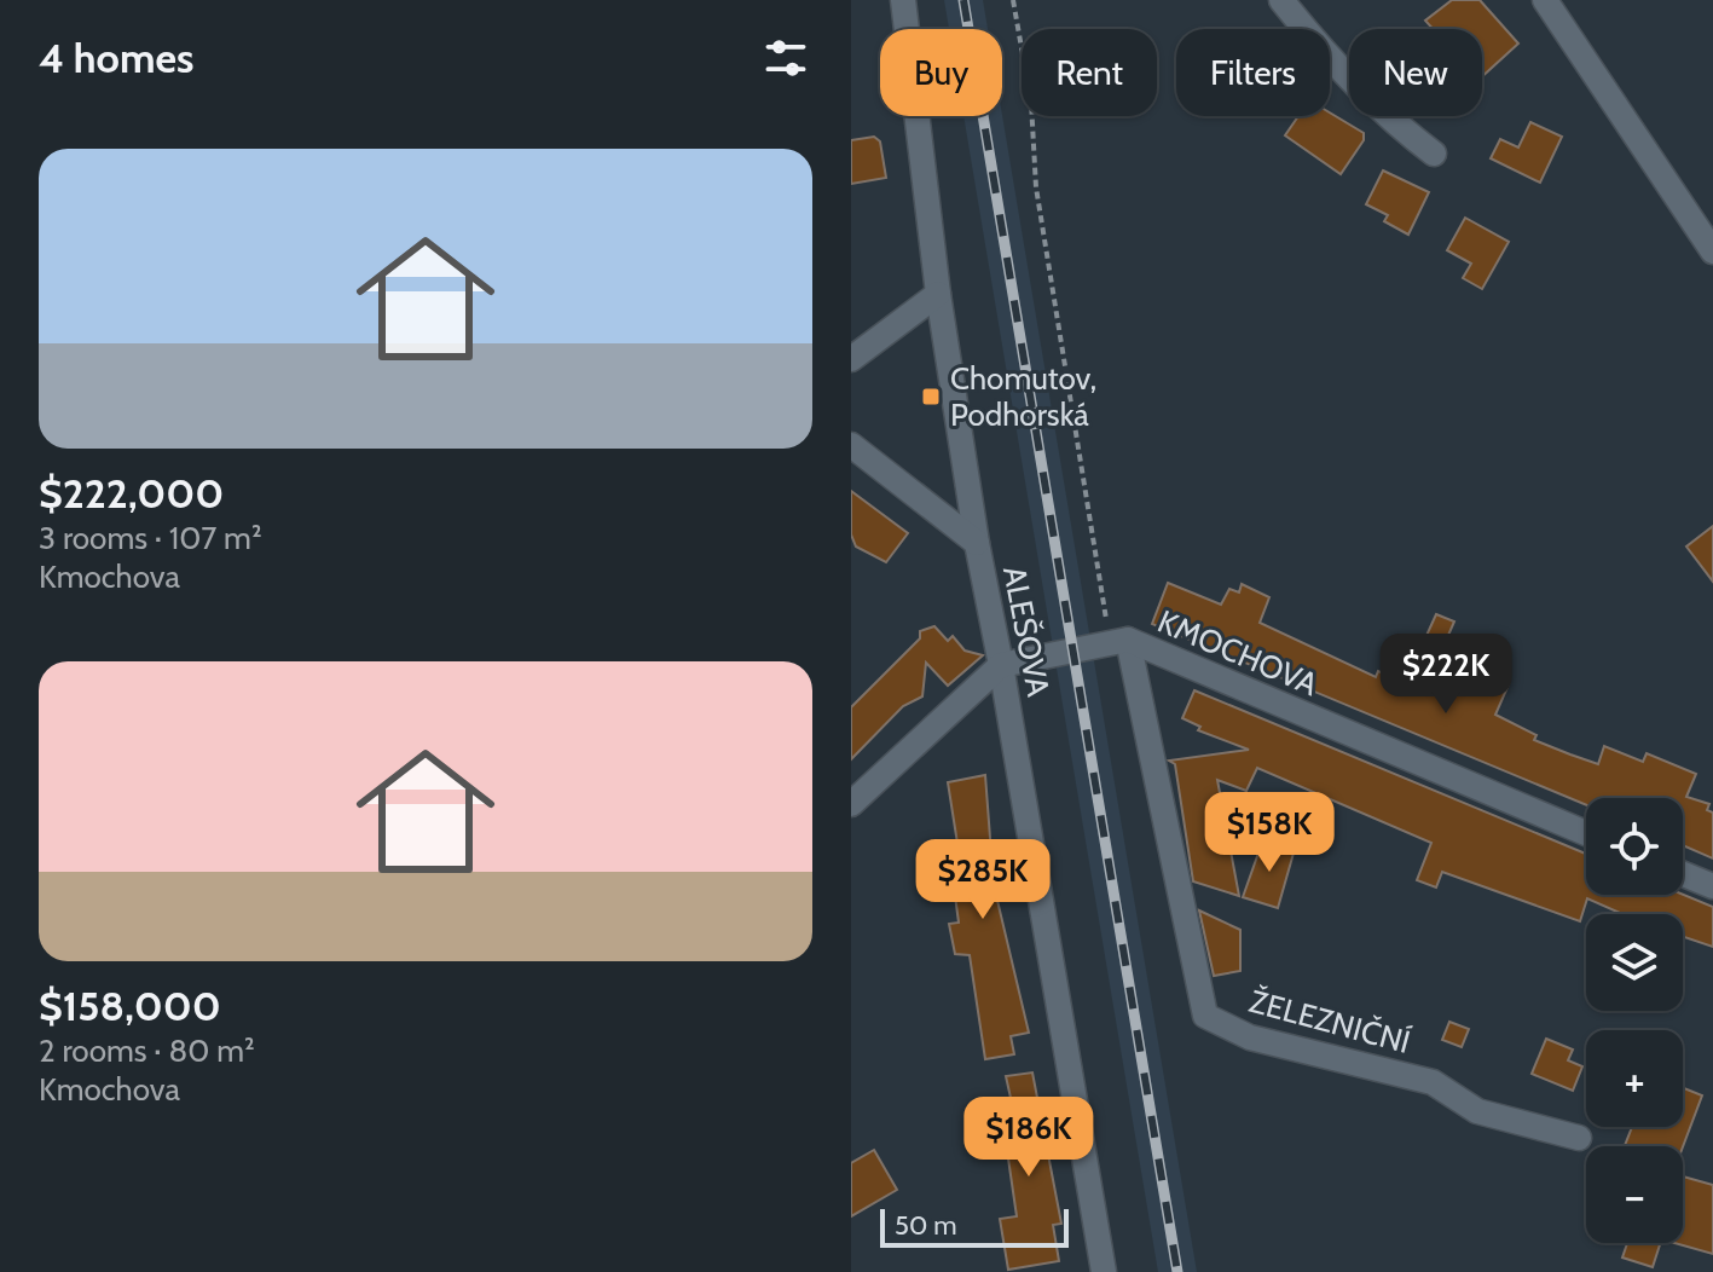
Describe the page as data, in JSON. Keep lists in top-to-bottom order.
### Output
{
  "streets": {
    "street": ["ALEŠOVA", "KMOCHOVA", "ŽELEZNIČNÍ"]
  },
  "crossings": [
    ["ALEŠOVA", "KMOCHOVA"],
    ["KMOCHOVA", "ŽELEZNIČNÍ"]
  ],
  "places": {
    "transit": ["Chomutov, Podhorská"]
  },
  "scale_bar": "50 m",
  "page": {
    "heading": "4 homes",
    "chip": [
      "Buy",
      "Rent",
      "Filters",
      "New"
    ],
    "list": [
      {
        "name": "$222,000",
        "note": "3 rooms · 107 m² · Kmochova"
      },
      {
        "name": "$158,000",
        "note": "2 rooms · 80 m² · Kmochova"
      }
    ],
    "price": [
      "$222K",
      "$158K",
      "$285K",
      "$186K"
    ],
    "map_buttons": ["+", "−"],
    "scale": "50 m"
  }
}
